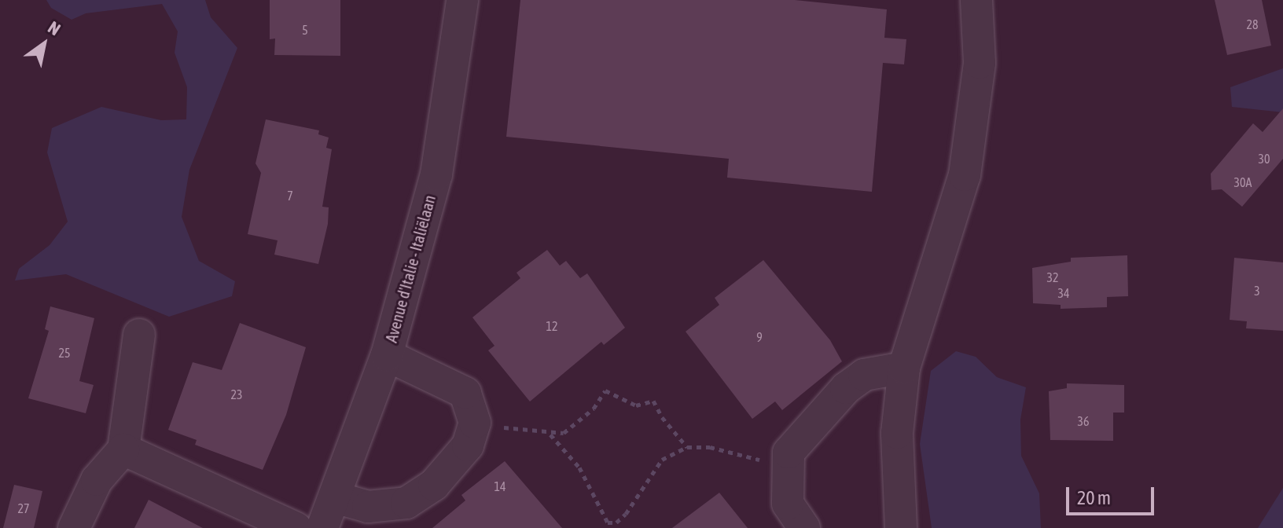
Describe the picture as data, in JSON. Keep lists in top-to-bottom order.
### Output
{
  "streets": {
    "street": ["Avenue d'Italie - Italiëlaan"]
  },
  "house_numbers": [
    "28",
    "5",
    "30",
    "30A",
    "7",
    "32",
    "3",
    "34",
    "12",
    "9",
    "25",
    "23",
    "36",
    "14",
    "27"
  ],
  "scale_bar": "20 m",
  "north": "top right"
}
